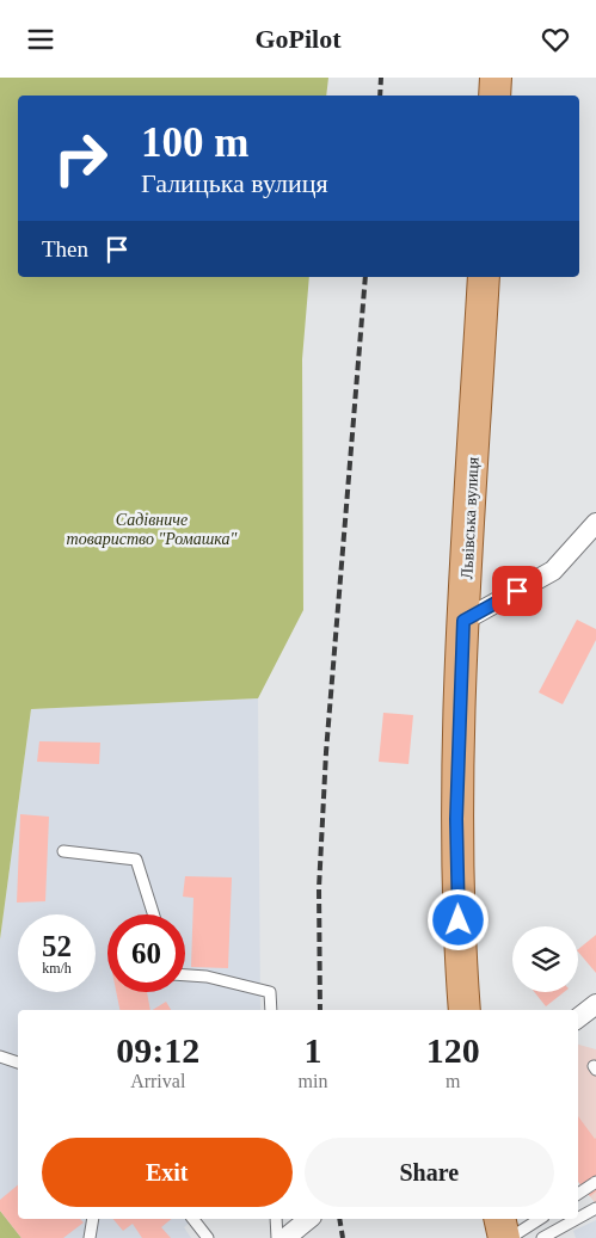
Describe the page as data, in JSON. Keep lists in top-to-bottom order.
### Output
{
  "streets": {
    "main road": ["Львівська вулиця"]
  },
  "parks": ["Садівниче товариство \"Ромашка\""],
  "page": {
    "header": "GoPilot",
    "turn": ["100 m", "Галицька вулиця"],
    "then": "Then",
    "speed": "52 km/h",
    "limit": "60",
    "eta": [
      "09:12",
      "Arrival",
      "1",
      "min",
      "120",
      "m"
    ],
    "buttons": ["Exit", "Share"]
  }
}
